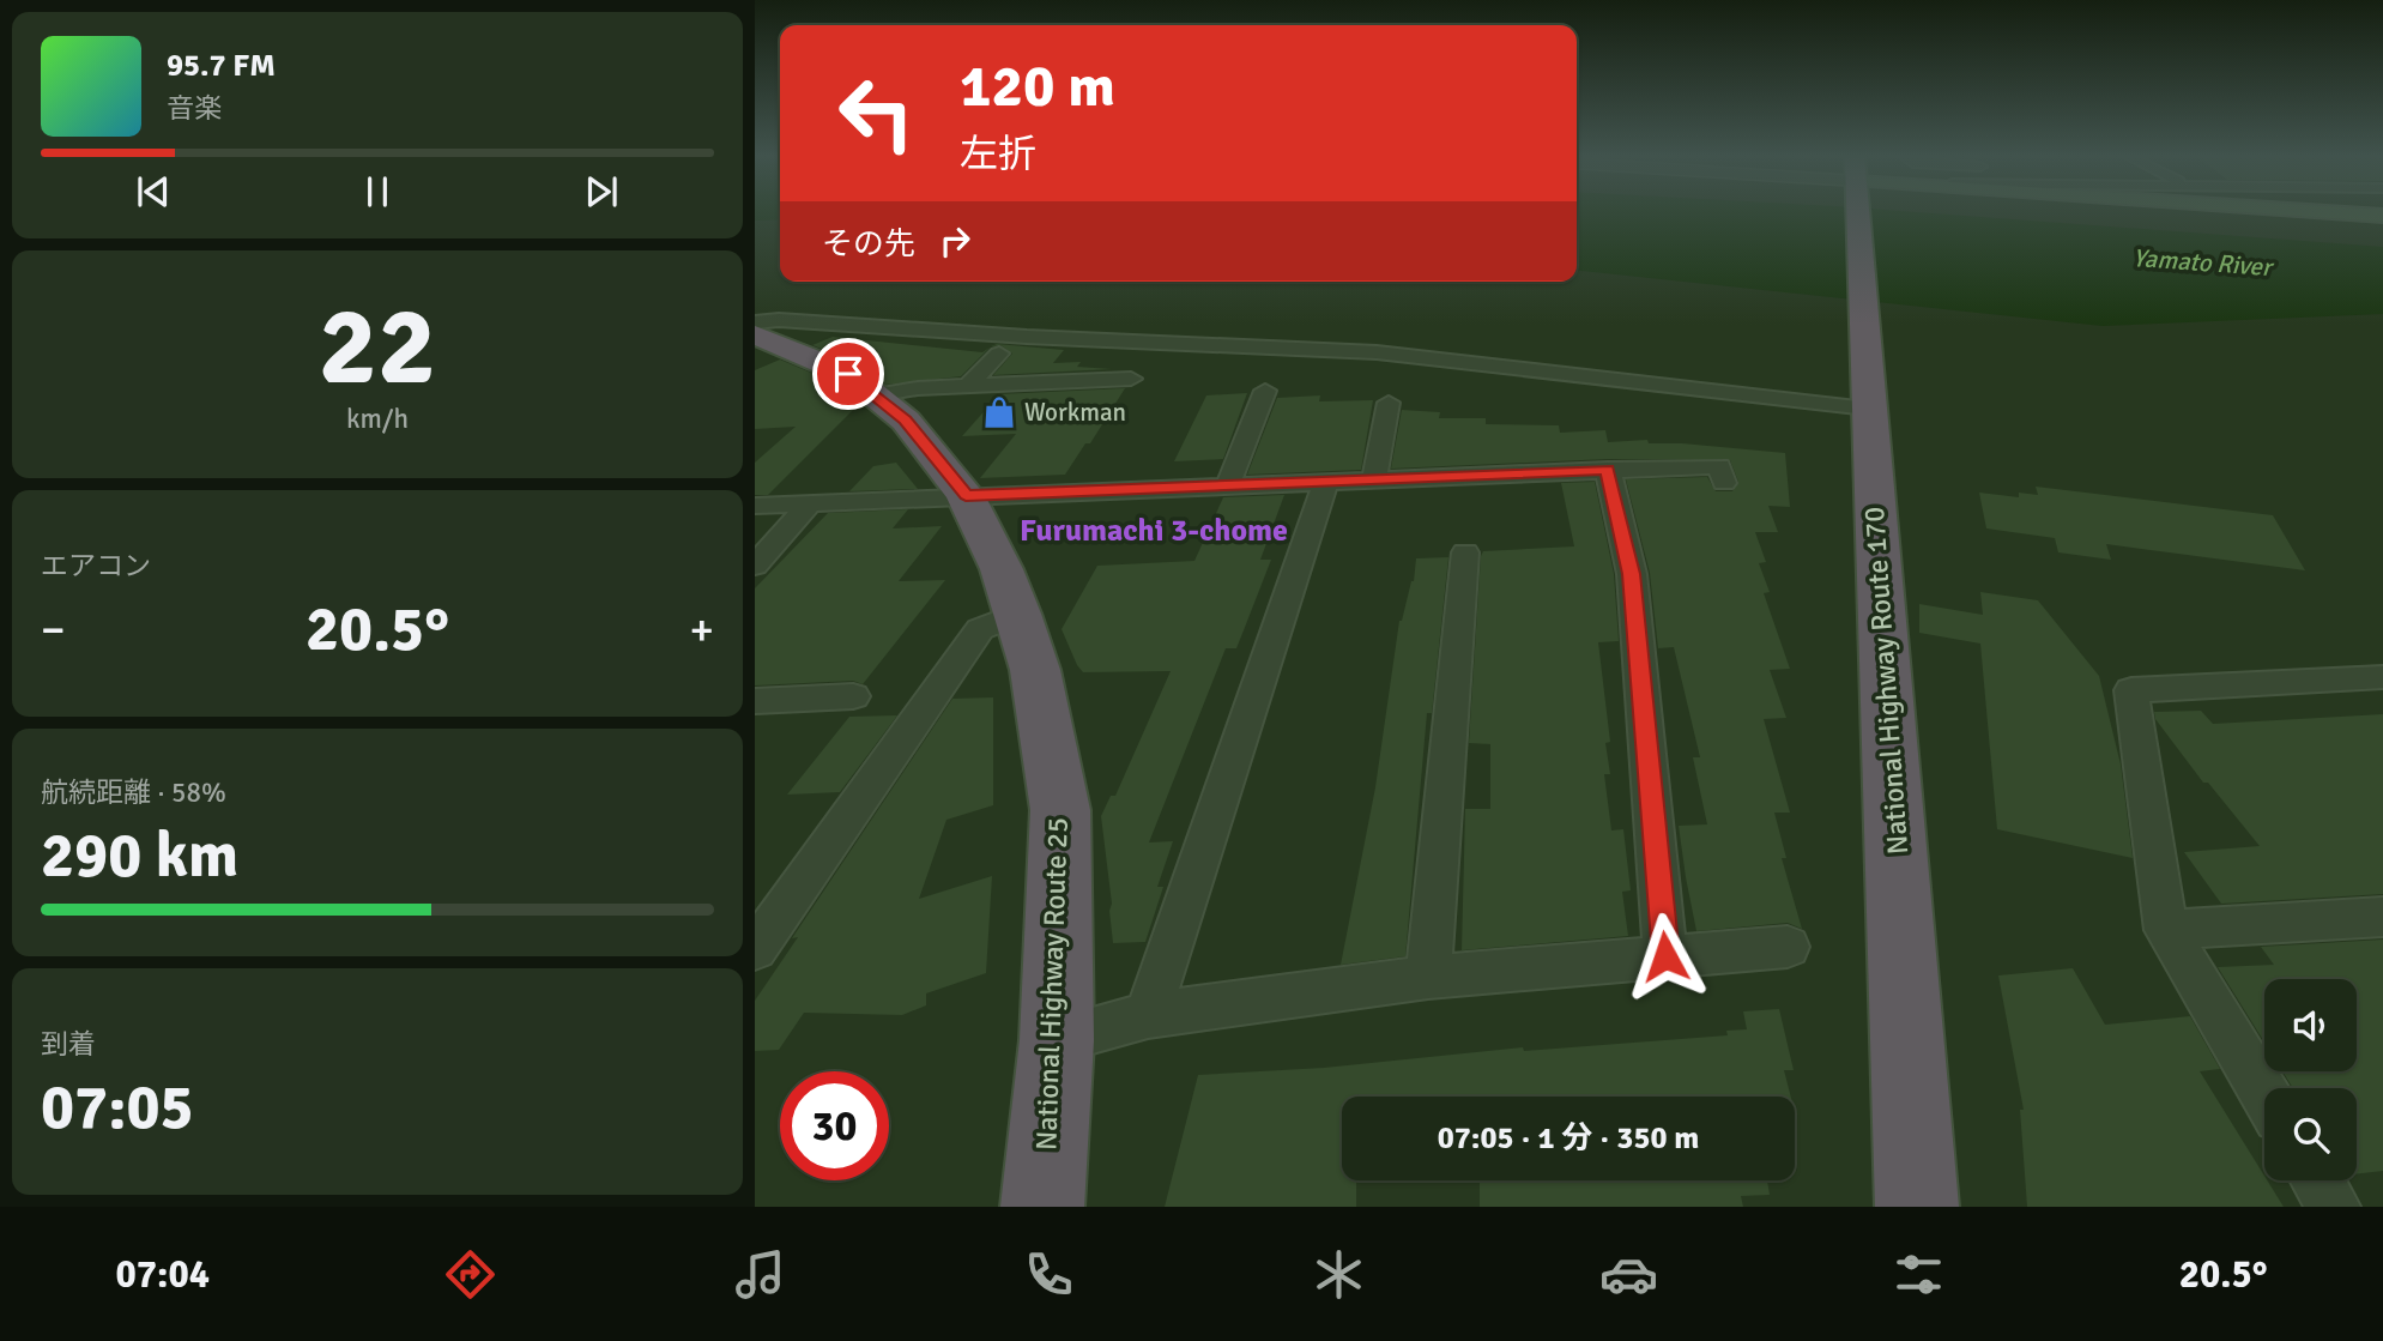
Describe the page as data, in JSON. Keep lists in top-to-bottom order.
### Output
{
  "streets": {
    "highway": ["National Highway Route 170", "National Highway Route 25"]
  },
  "districts": ["Furumachi 3-chome"],
  "water": ["Yamato River"],
  "places": {
    "shop": ["Workman"]
  },
  "page": {
    "turn": ["120 m", "左折"],
    "song": ["95.7 FM", "音楽"],
    "then": "その先",
    "tile": [
      ["22", "km/h"],
      "エアコン",
      ["航続距離 · 58%", "290 km"],
      ["到着", "07:05"]
    ],
    "heat": ["−", "20.5°", "+"],
    "limit": "30",
    "trip": "07:05 · 1 分 · 350 m",
    "tabs": ["07:04", "20.5°"]
  }
}
